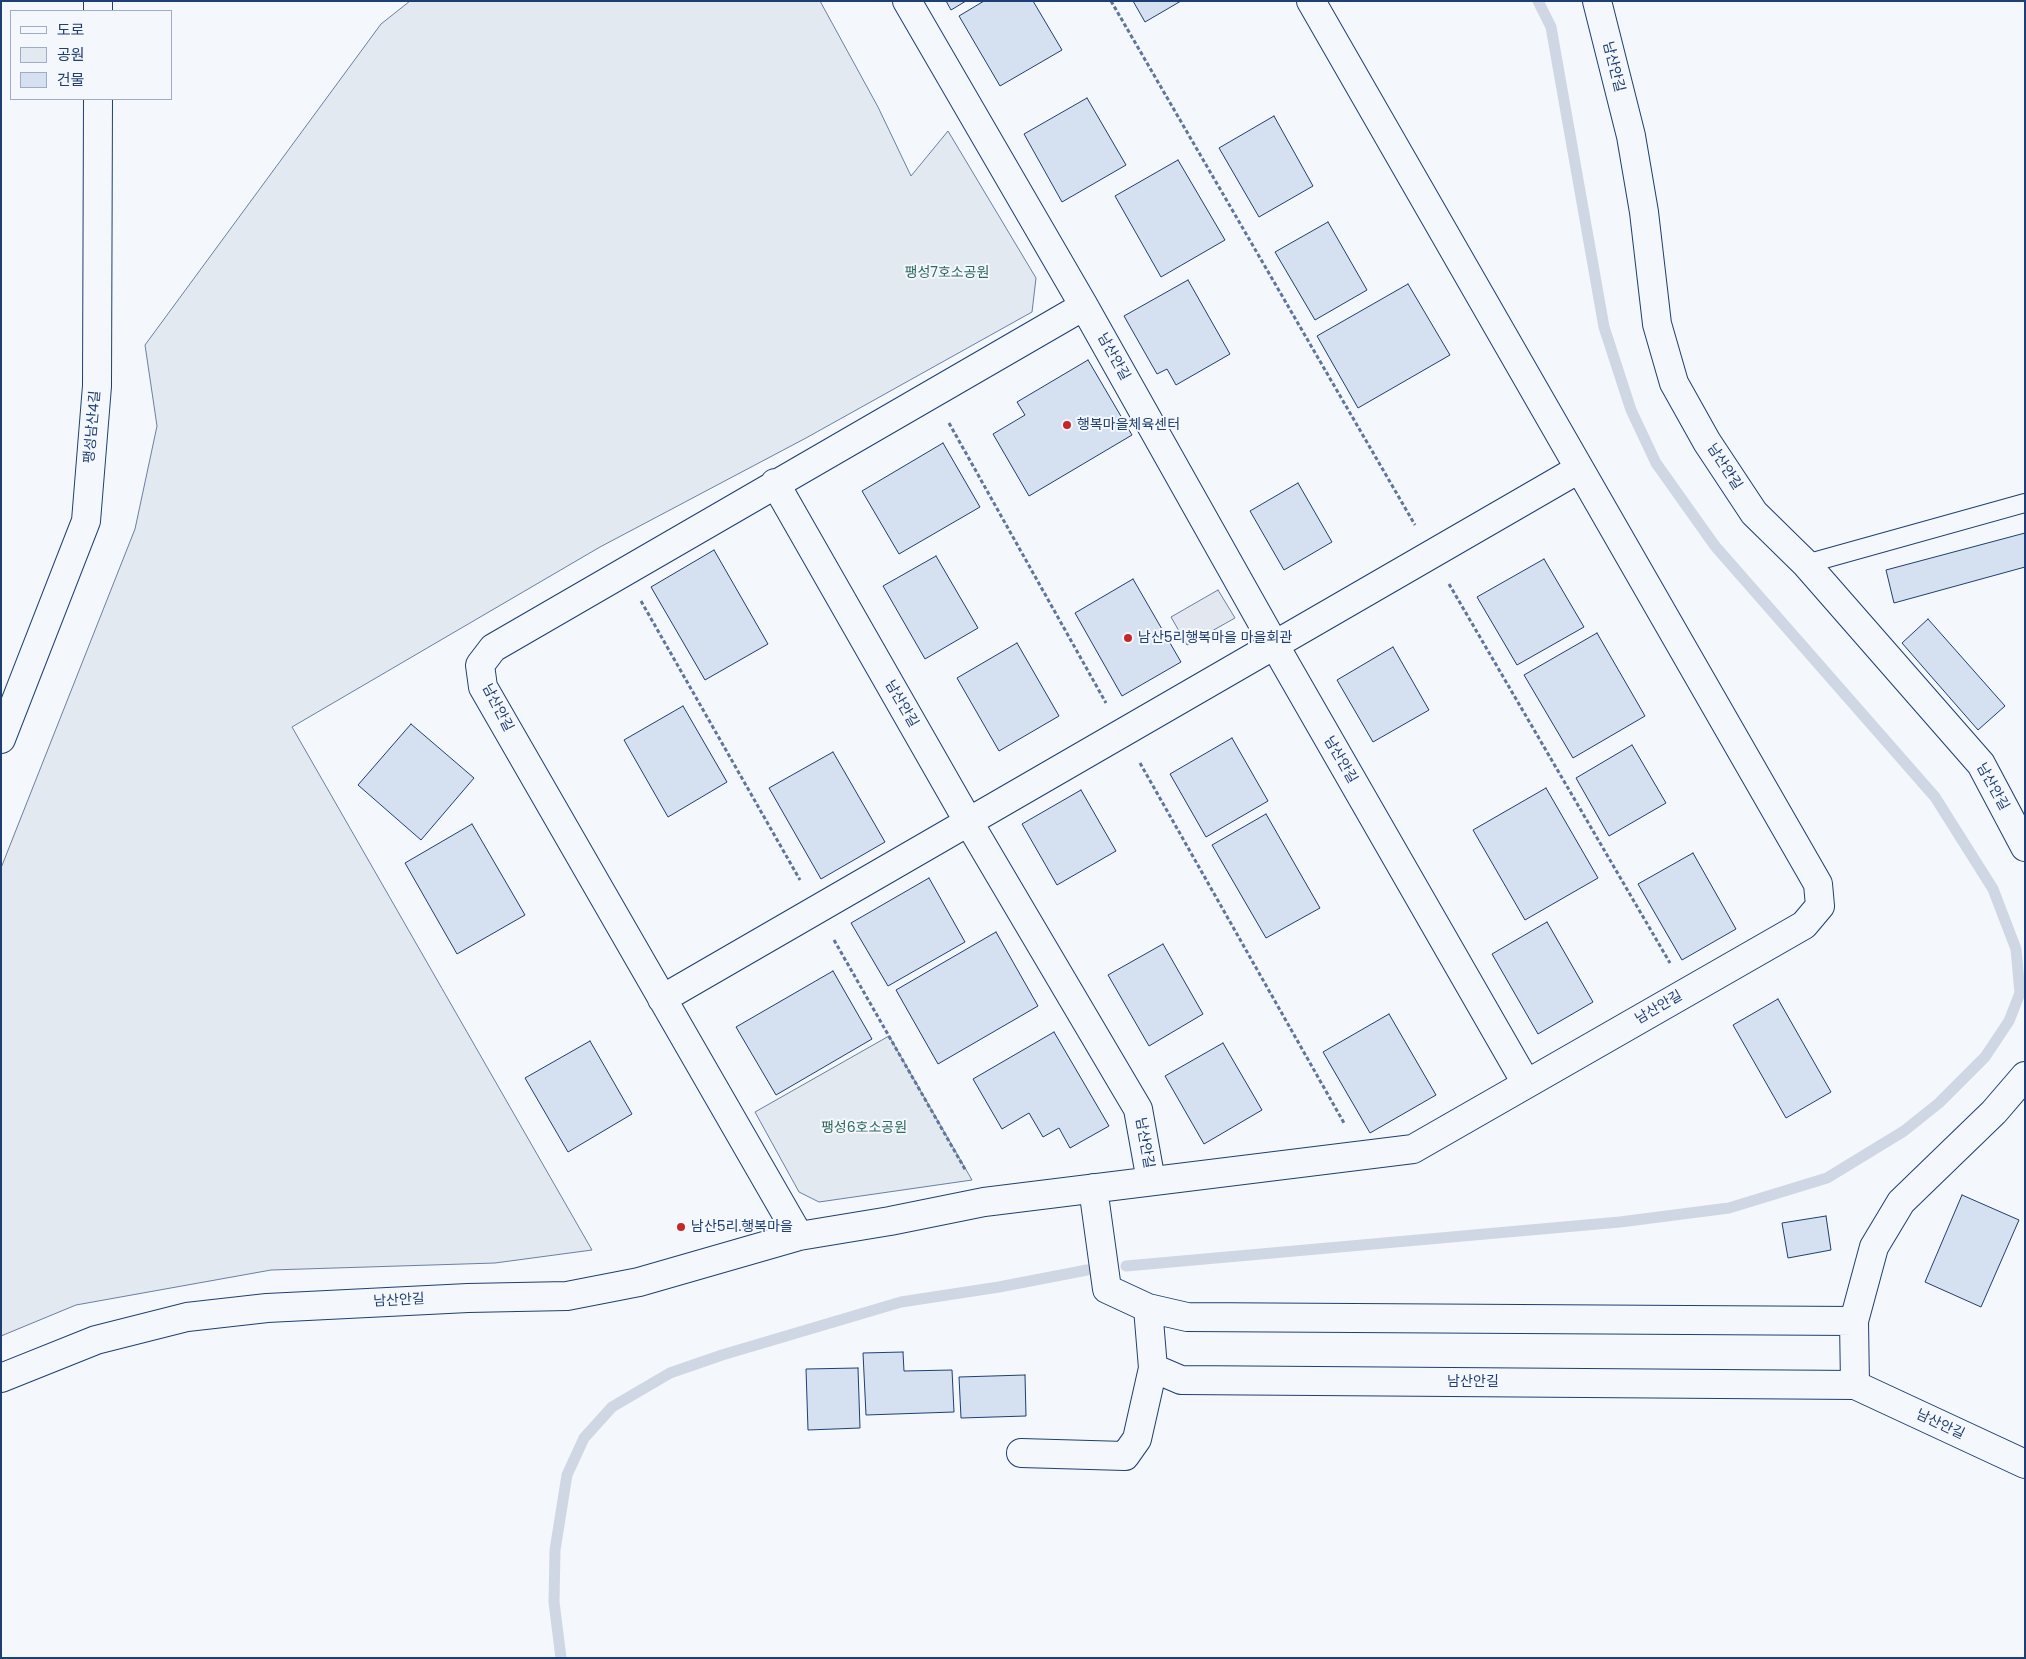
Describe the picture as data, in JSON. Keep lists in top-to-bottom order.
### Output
{
  "streets": {
    "street": ["남산안길", "팽성남산4길"]
  },
  "parks": ["팽성7호소공원", "팽성6호소공원"],
  "places": ["행복마을체육센터", "남산5리행복마을 마을회관", "남산5리.행복마을"],
  "legend": ["도로", "공원", "건물"]
}
